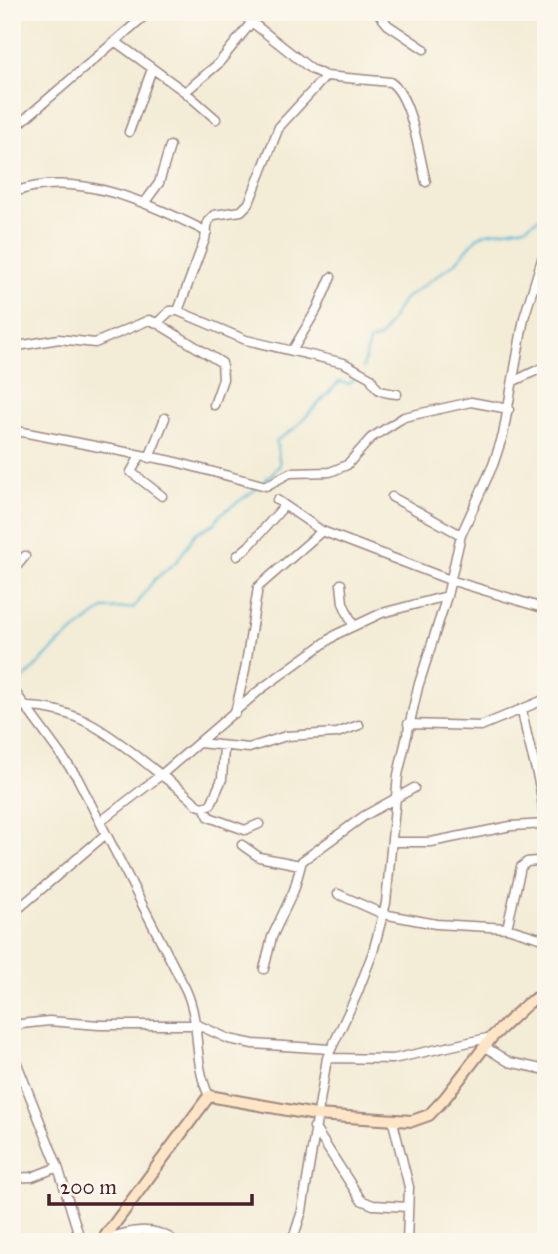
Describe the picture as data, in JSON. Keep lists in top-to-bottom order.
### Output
{
  "scale_bar": "200 m"
}
